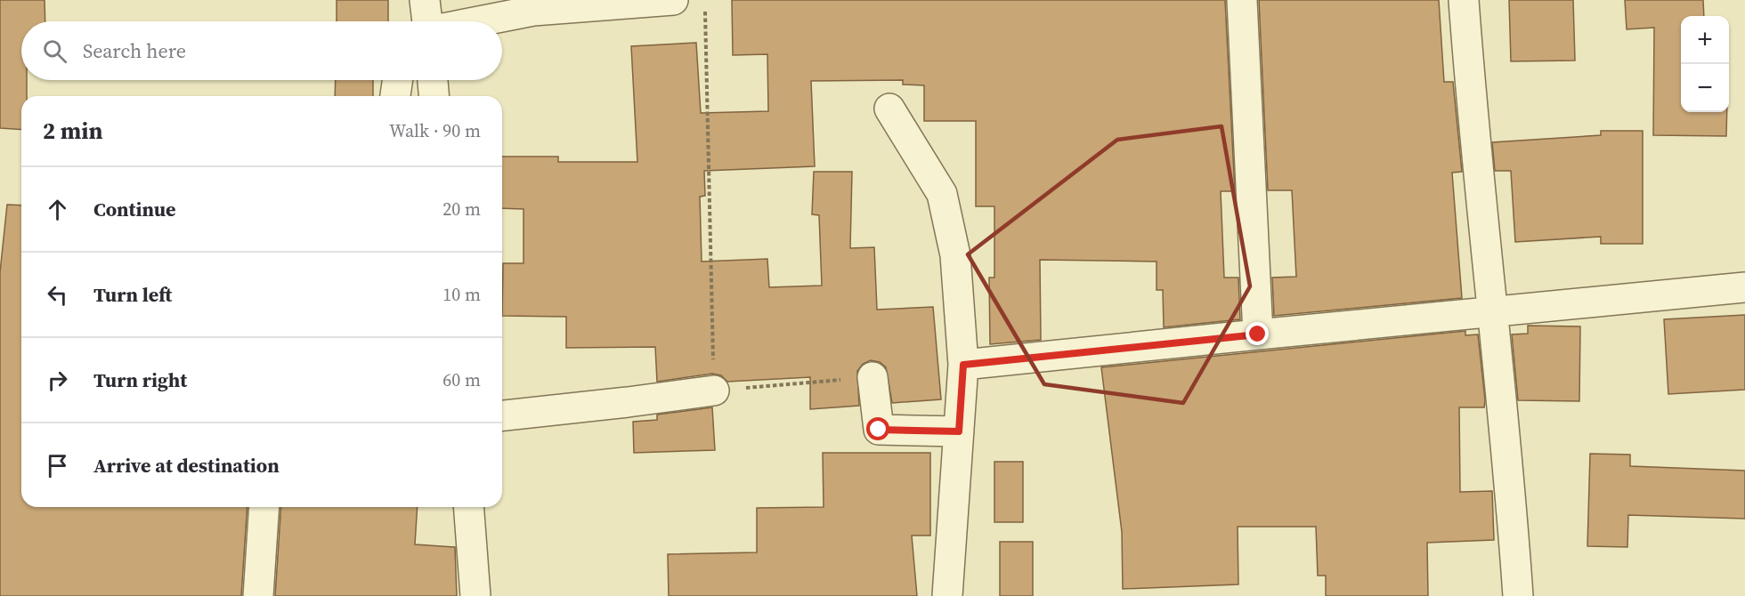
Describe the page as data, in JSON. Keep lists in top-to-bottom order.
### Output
{
  "page": {
    "map_buttons": ["+", "−"],
    "search": "Search here",
    "heading": ["2 min", "Walk · 90 m"],
    "list": [
      ["Continue", "20 m"],
      ["Turn left", "10 m"],
      ["Turn right", "60 m"],
      "Arrive at destination"
    ]
  }
}
